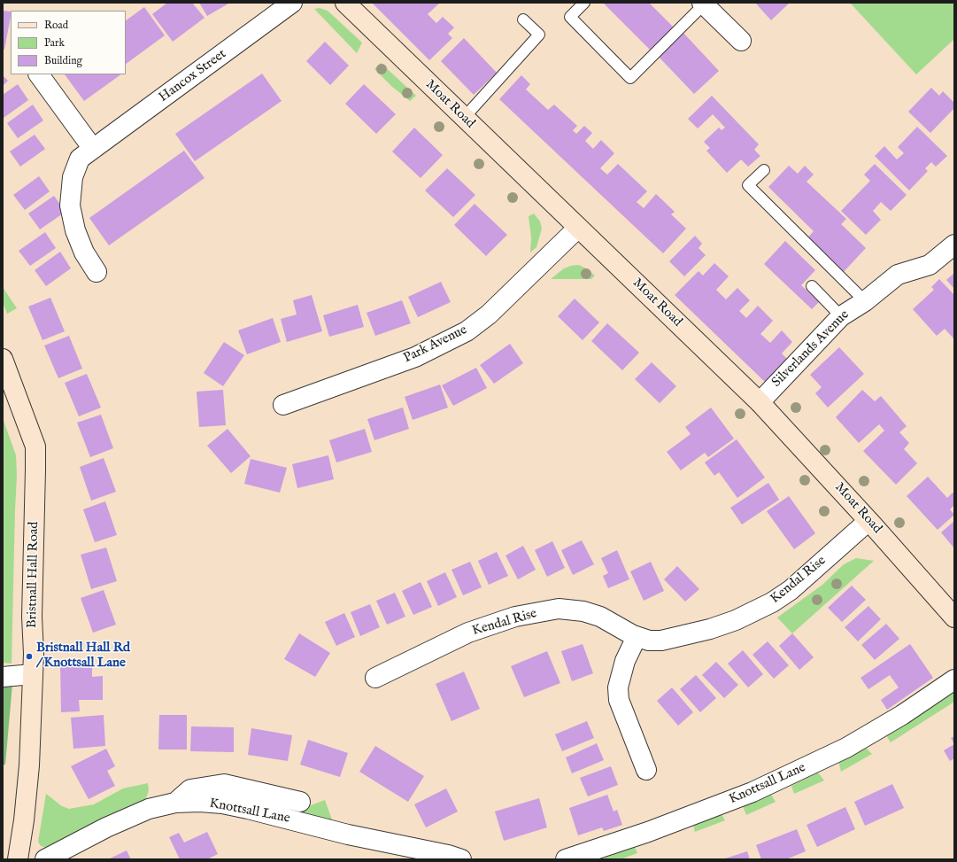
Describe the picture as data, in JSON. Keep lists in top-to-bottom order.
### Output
{
  "streets": {
    "street": [
      "Hancox Street",
      "Moat Road",
      "Park Avenue",
      "Silverlands Avenue",
      "Bristnall Hall Road",
      "Kendal Rise",
      "Knottsall Lane"
    ]
  },
  "crossings": [
    ["Moat Road", "Park Avenue"],
    ["Moat Road", "Silverlands Avenue"],
    ["Moat Road", "Kendal Rise"]
  ],
  "places": ["Bristnall Hall Rd / Knottsall Lane"],
  "legend": ["Road", "Park", "Building"]
}
